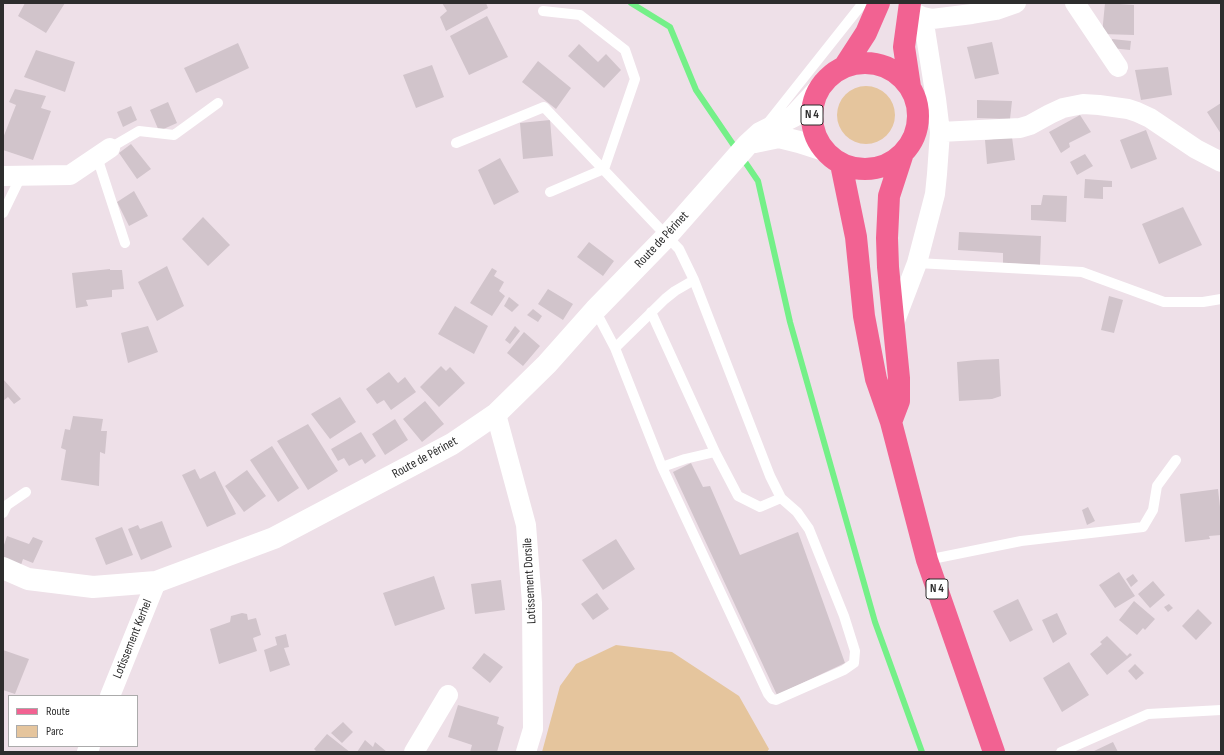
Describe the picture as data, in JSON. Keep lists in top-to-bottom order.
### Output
{
  "streets": {
    "main road": ["N 4", "Route de Périnet"],
    "street": ["Lotissement Dorsile", "Lotissement Kerhel"]
  },
  "crossings": [
    ["N 4", "Route de Périnet"],
    ["Route de Périnet", "Lotissement Dorsile"],
    ["Route de Périnet", "Lotissement Kerhel"]
  ],
  "legend": ["Route", "Parc"]
}
